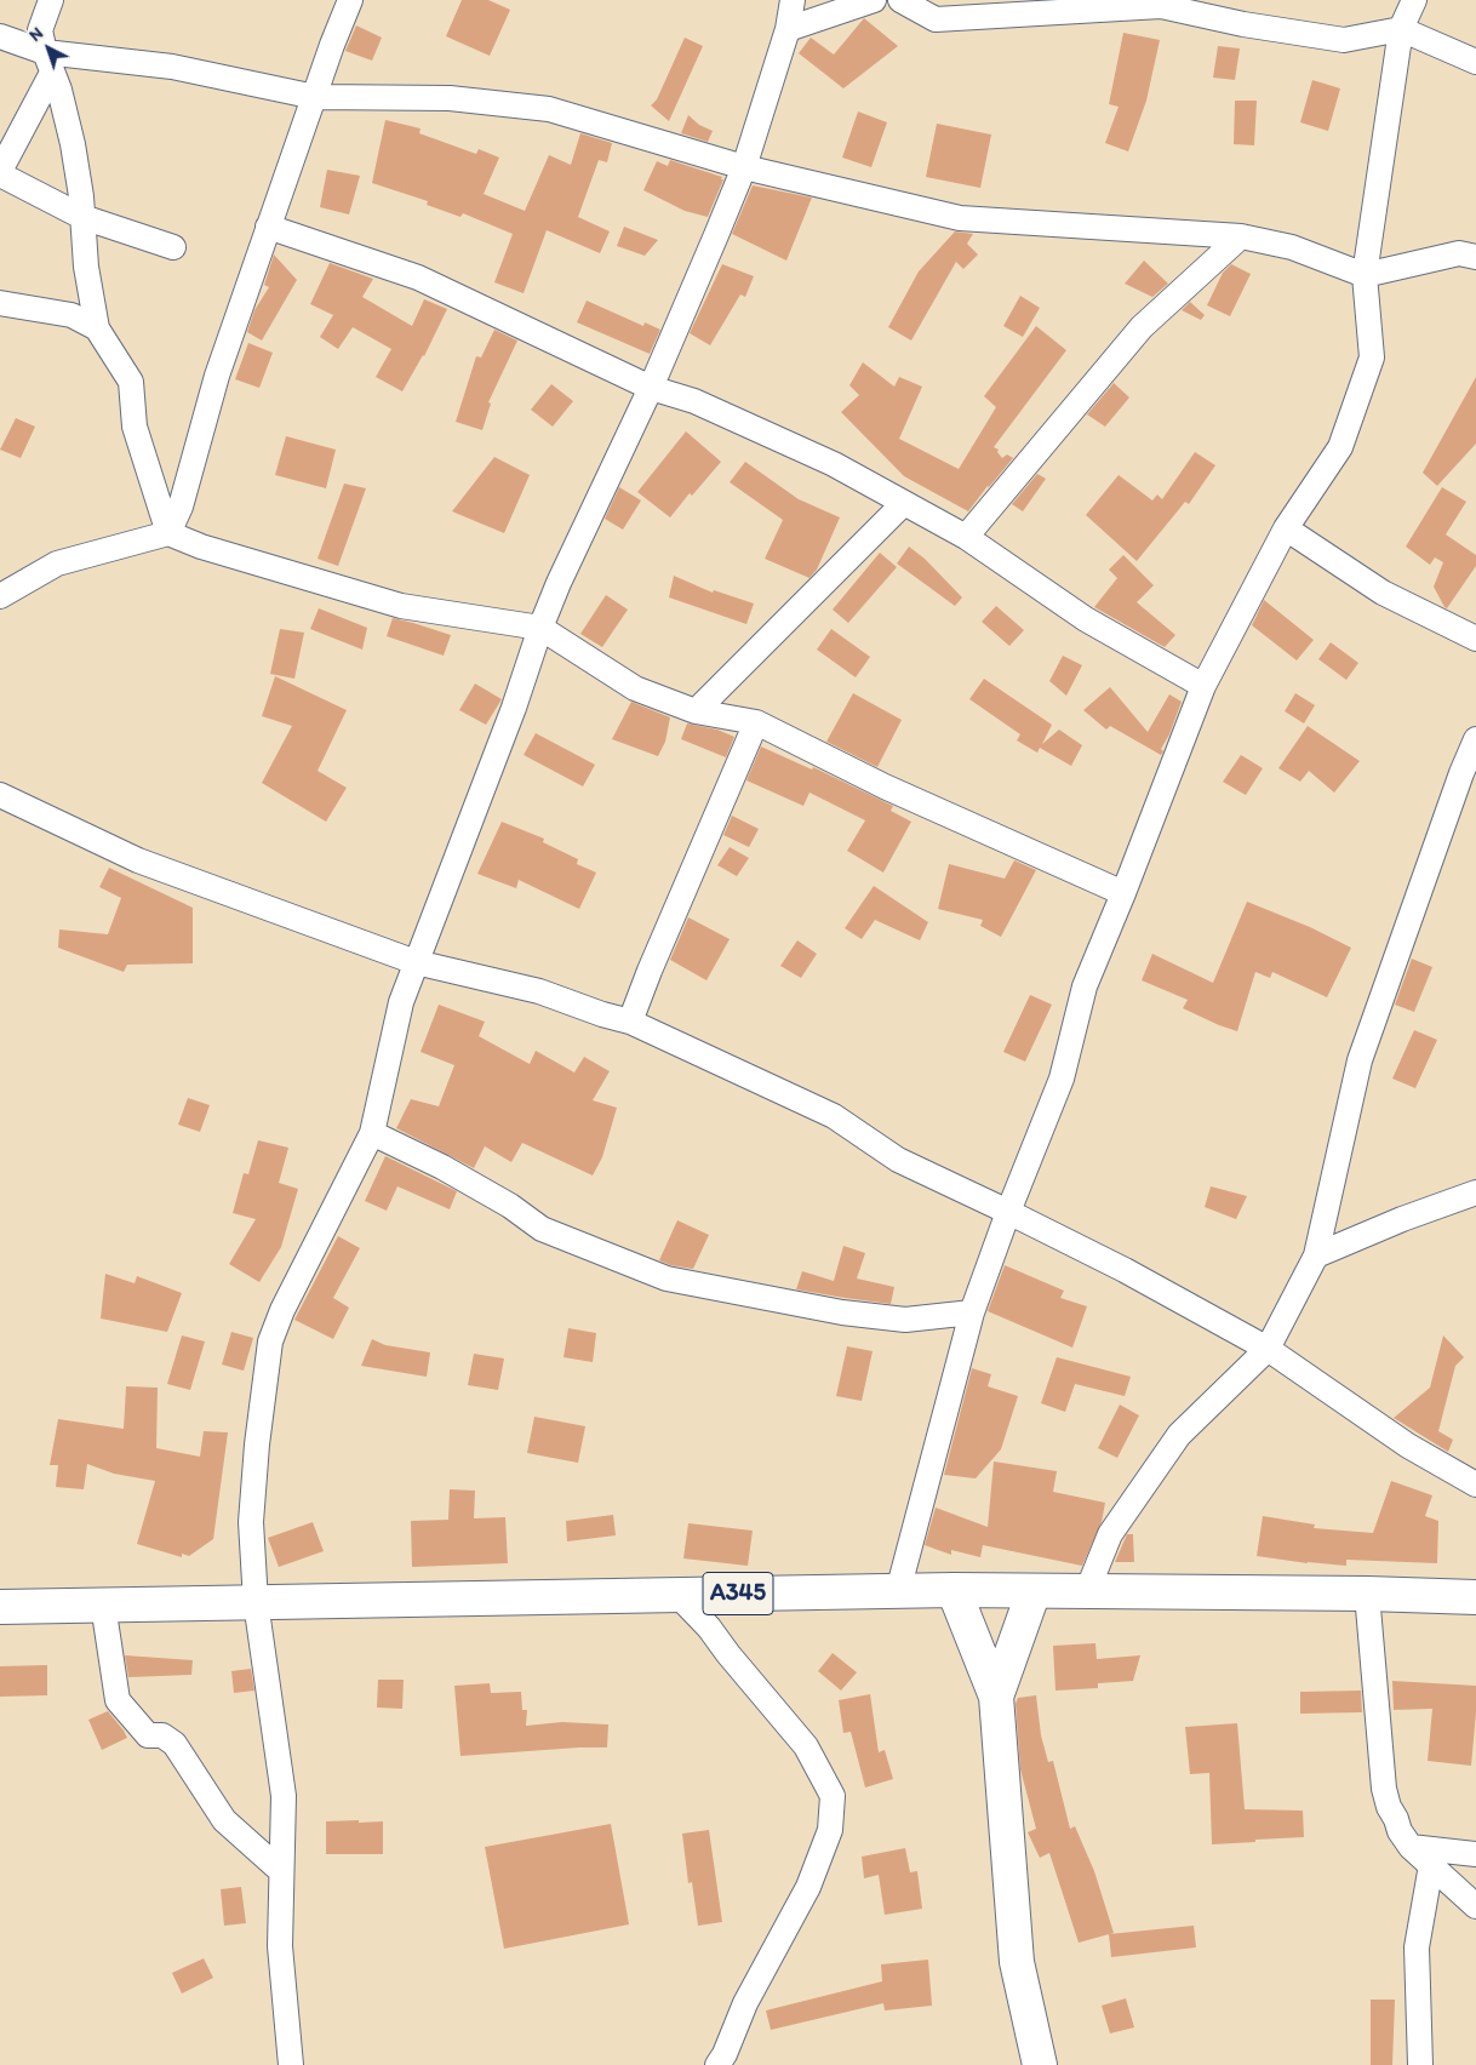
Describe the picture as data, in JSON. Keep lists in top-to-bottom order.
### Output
{
  "streets": {
    "main road": ["A345"]
  },
  "north": "top left"
}
